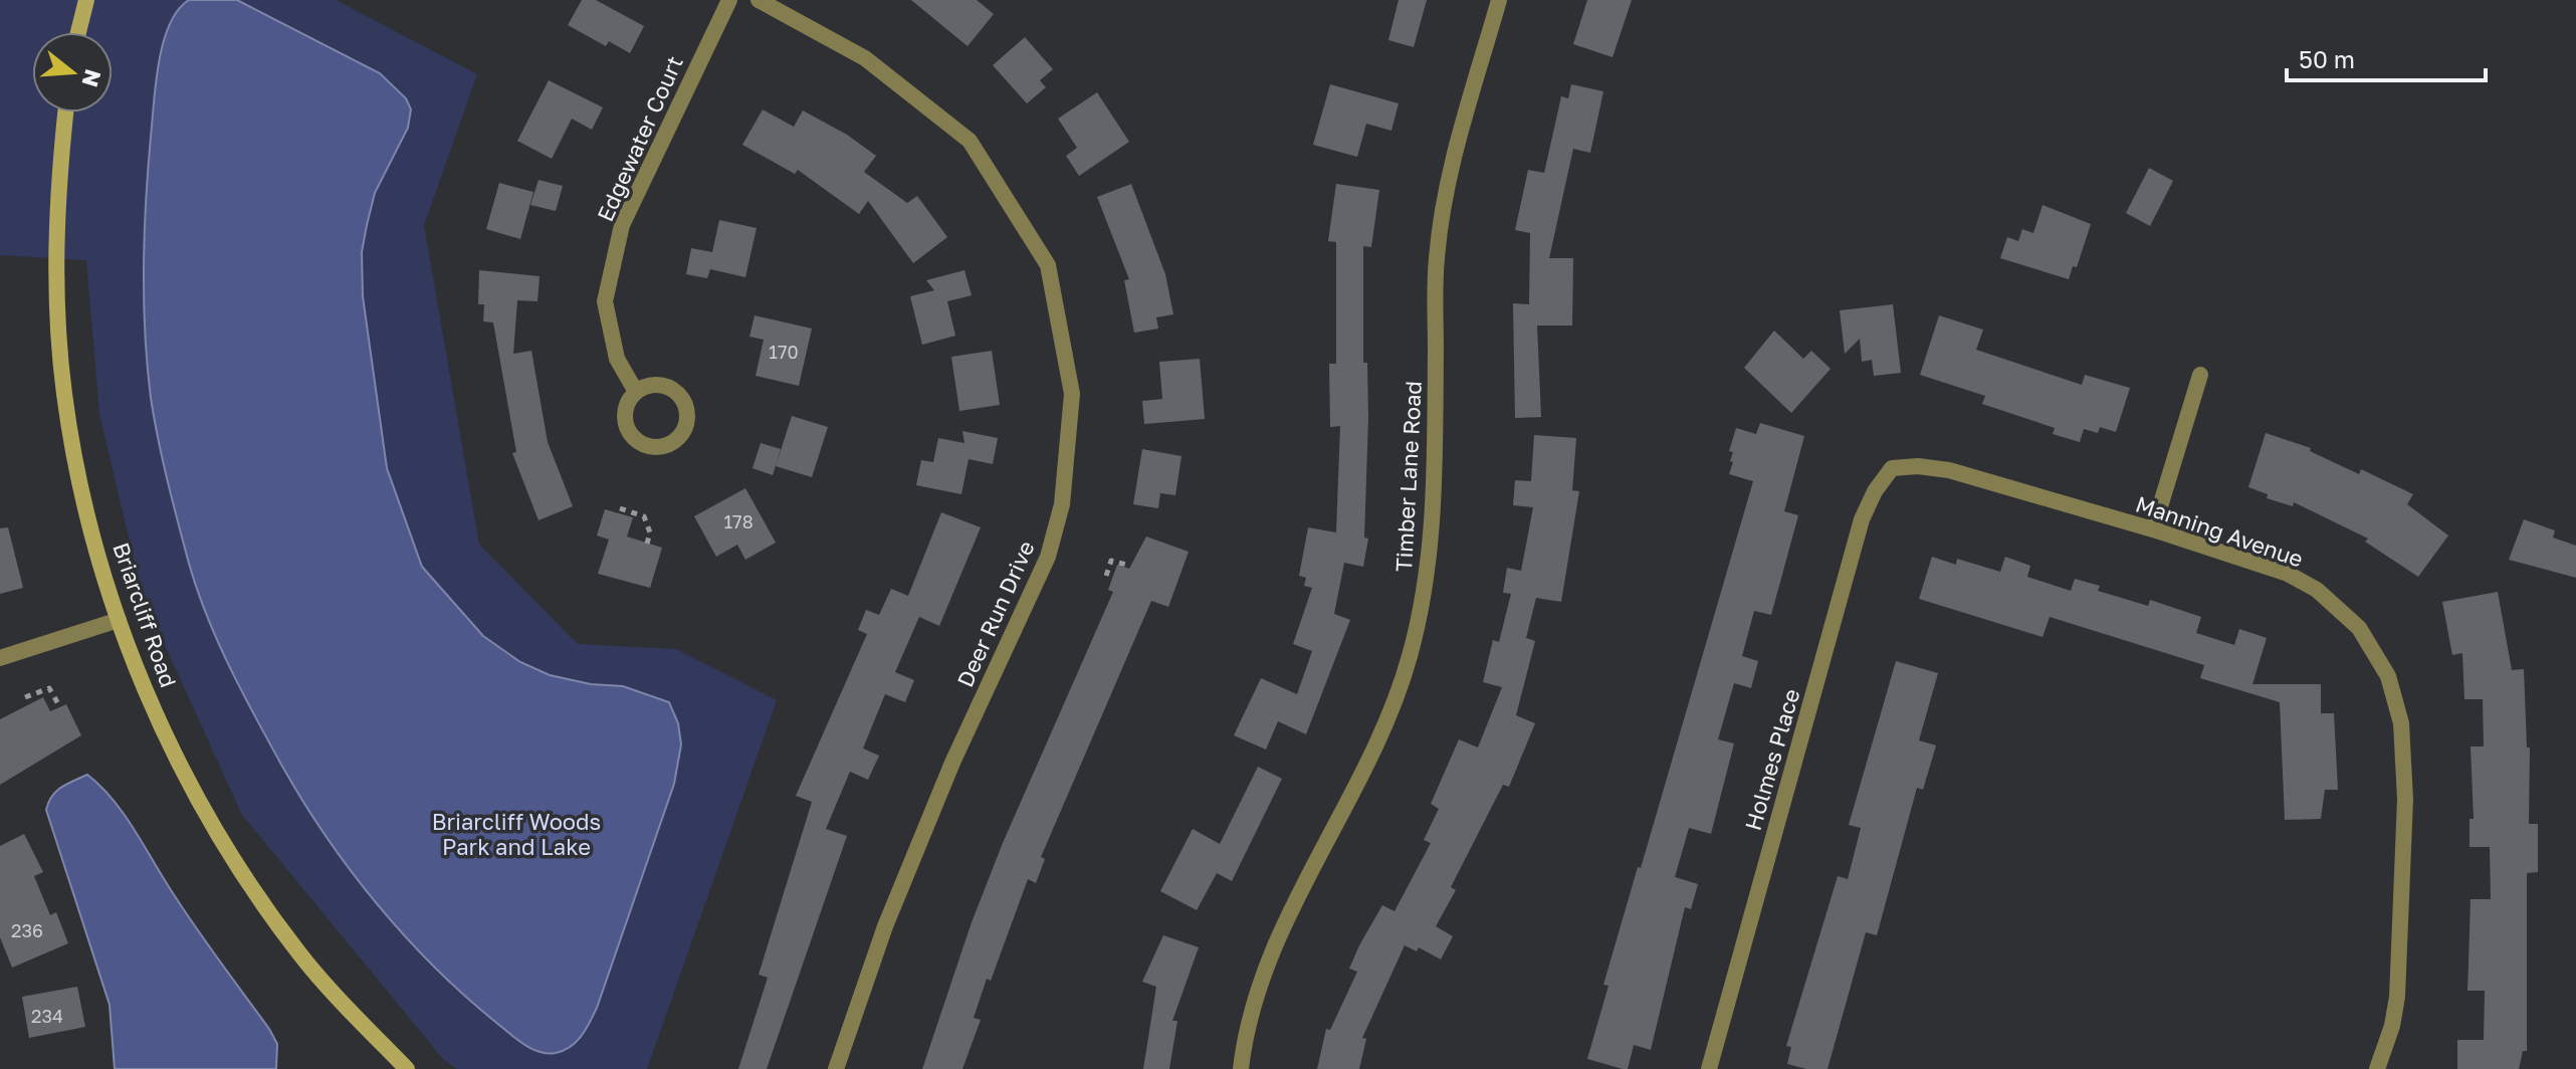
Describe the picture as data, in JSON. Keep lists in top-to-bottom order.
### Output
{
  "streets": {
    "street": [
      "Edgewater Court",
      "Timber Lane Road",
      "Manning Avenue",
      "Deer Run Drive",
      "Briarcliff Road",
      "Holmes Place"
    ]
  },
  "crossings": [
    ["Manning Avenue", "Holmes Place"]
  ],
  "parks": ["Briarcliff Woods Park and Lake"],
  "house_numbers": [
    "170",
    "178",
    "236",
    "234"
  ],
  "scale_bar": "50 m",
  "north": "right"
}
